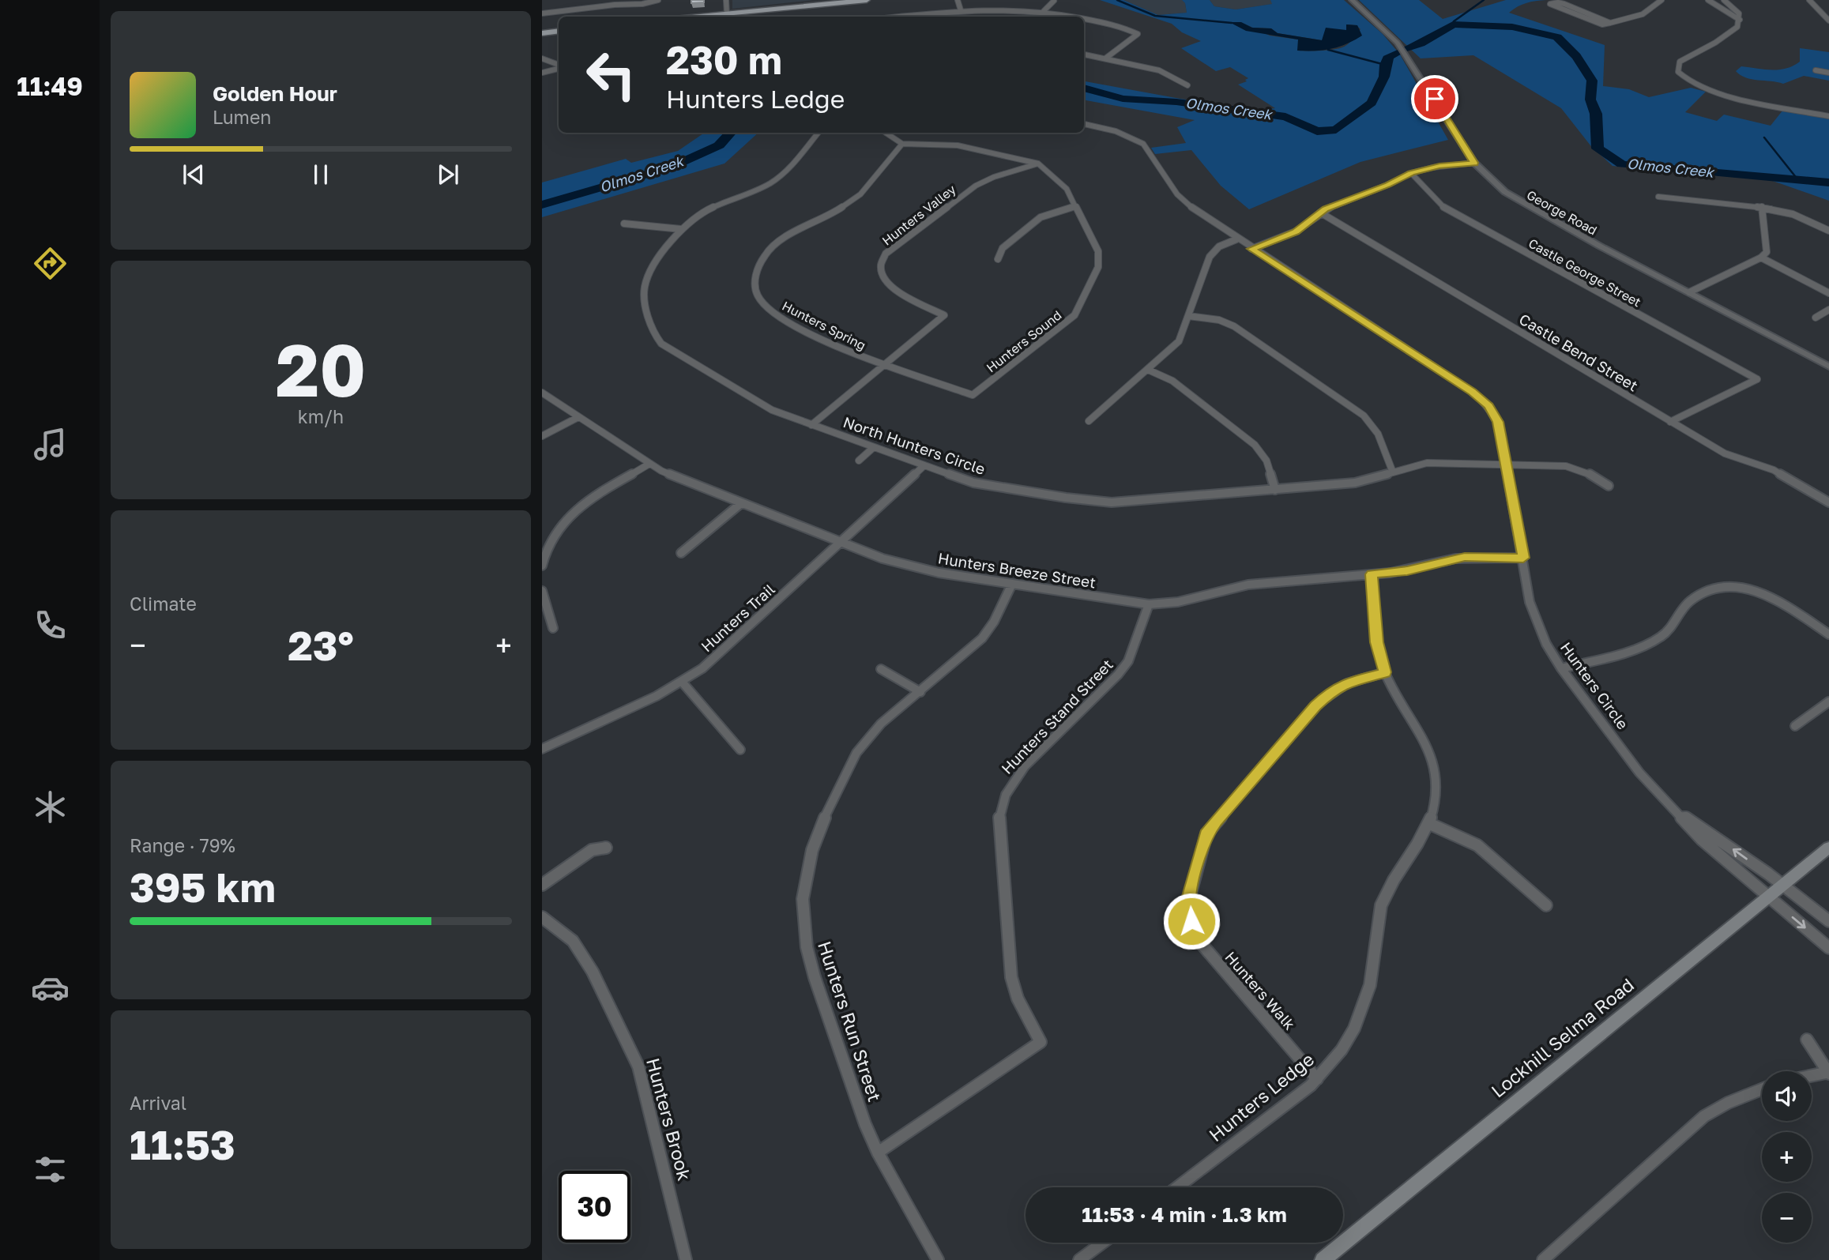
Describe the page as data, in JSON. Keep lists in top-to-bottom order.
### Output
{
  "streets": {
    "main road": ["Lockhill Selma Road"],
    "street": [
      "George Road",
      "Hunters Valley",
      "Castle George Street",
      "Hunters Spring",
      "Hunters Sound",
      "Castle Bend Street",
      "North Hunters Circle",
      "Hunters Breeze Street",
      "Hunters Trail",
      "Hunters Circle",
      "Hunters Stand Street",
      "Hunters Walk",
      "Hunters Run Street",
      "Hunters Ledge",
      "Hunters Brook"
    ]
  },
  "crossings": [
    ["Hunters Valley", "Hunters Spring"],
    ["Hunters Valley", "Hunters Sound"],
    ["Castle George Street", "Castle Bend Street"],
    ["Hunters Spring", "Hunters Sound"],
    ["North Hunters Circle", "Hunters Trail"],
    ["North Hunters Circle", "Hunters Circle"],
    ["Hunters Breeze Street", "Hunters Trail"],
    ["Hunters Breeze Street", "Hunters Circle"],
    ["Hunters Breeze Street", "Hunters Stand Street"],
    ["Hunters Breeze Street", "Hunters Run Street"],
    ["Hunters Breeze Street", "Hunters Ledge"],
    ["Hunters Circle", "Lockhill Selma Road"],
    ["Hunters Stand Street", "Hunters Run Street"],
    ["Hunters Walk", "Hunters Ledge"]
  ],
  "water": ["Olmos Creek"],
  "page": {
    "tabs": "11:49",
    "turn": ["230 m", "Hunters Ledge"],
    "song": ["Golden Hour", "Lumen"],
    "tile": [
      ["20", "km/h"],
      "Climate",
      ["Range · 79%", "395 km"],
      ["Arrival", "11:53"]
    ],
    "heat": ["−", "23°", "+"],
    "map_buttons": ["+", "−"],
    "limit": "30",
    "trip": "11:53 · 4 min · 1.3 km"
  }
}
